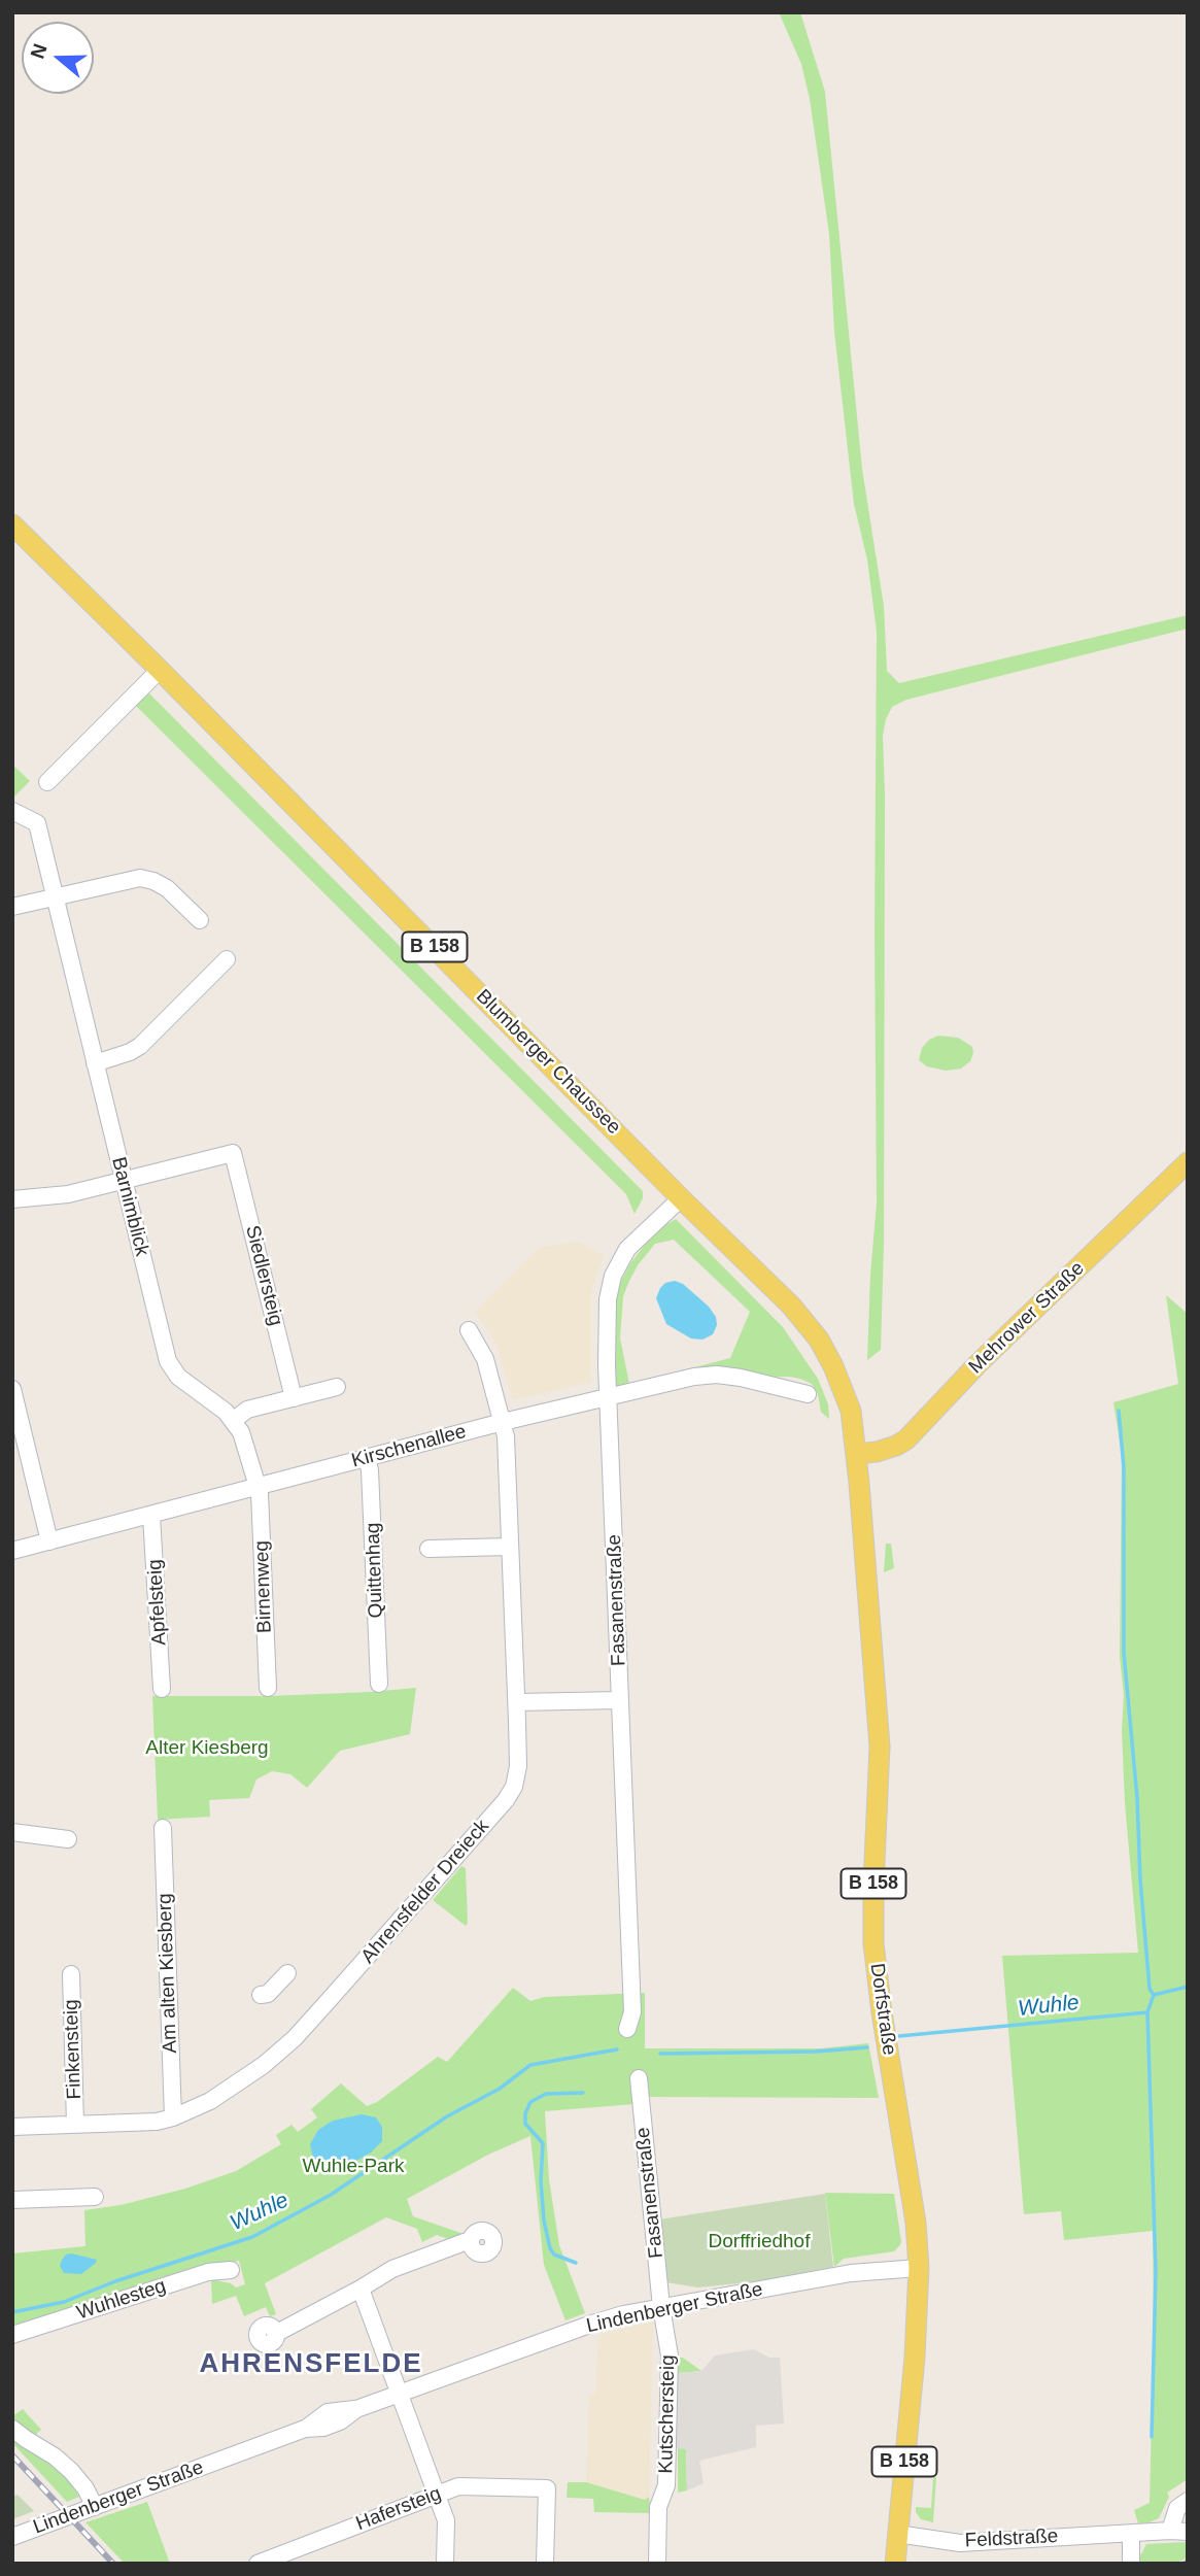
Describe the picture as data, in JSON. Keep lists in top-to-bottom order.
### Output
{
  "streets": {
    "main road": [
      "B 158",
      "Blumberger Chaussee",
      "Mehrower Straße",
      "Dorfstraße"
    ],
    "street": [
      "Barnimblick",
      "Siedlersteig",
      "Kirschenallee",
      "Quittenhag",
      "Birnenweg",
      "Fasanenstraße",
      "Apfelsteig",
      "Ahrensfelder Dreieck",
      "Am alten Kiesberg",
      "Finkensteig",
      "Wuhlesteg",
      "Lindenberger Straße",
      "Kutschersteig",
      "Hafersteig",
      "Feldstraße"
    ]
  },
  "crossings": [
    ["Blumberger Chaussee", "Mehrower Straße"],
    ["Blumberger Chaussee", "Fasanenstraße"],
    ["Blumberger Chaussee", "Dorfstraße"],
    ["Barnimblick", "Siedlersteig"],
    ["Barnimblick", "Kirschenallee"],
    ["Barnimblick", "Birnenweg"],
    ["Mehrower Straße", "Dorfstraße"],
    ["Kirschenallee", "Quittenhag"],
    ["Kirschenallee", "Birnenweg"],
    ["Kirschenallee", "Fasanenstraße"],
    ["Kirschenallee", "Apfelsteig"],
    ["Kirschenallee", "Ahrensfelder Dreieck"],
    ["Fasanenstraße", "Lindenberger Straße"],
    ["Fasanenstraße", "Kutschersteig"],
    ["Ahrensfelder Dreieck", "Am alten Kiesberg"],
    ["Ahrensfelder Dreieck", "Finkensteig"],
    ["Dorfstraße", "Lindenberger Straße"],
    ["Dorfstraße", "Feldstraße"],
    ["Lindenberger Straße", "Kutschersteig"]
  ],
  "districts": ["AHRENSFELDE"],
  "water": ["Wuhle"],
  "parks": ["Alter Kiesberg", "Wuhle-Park", "Dorffriedhof"],
  "north": "left"
}
